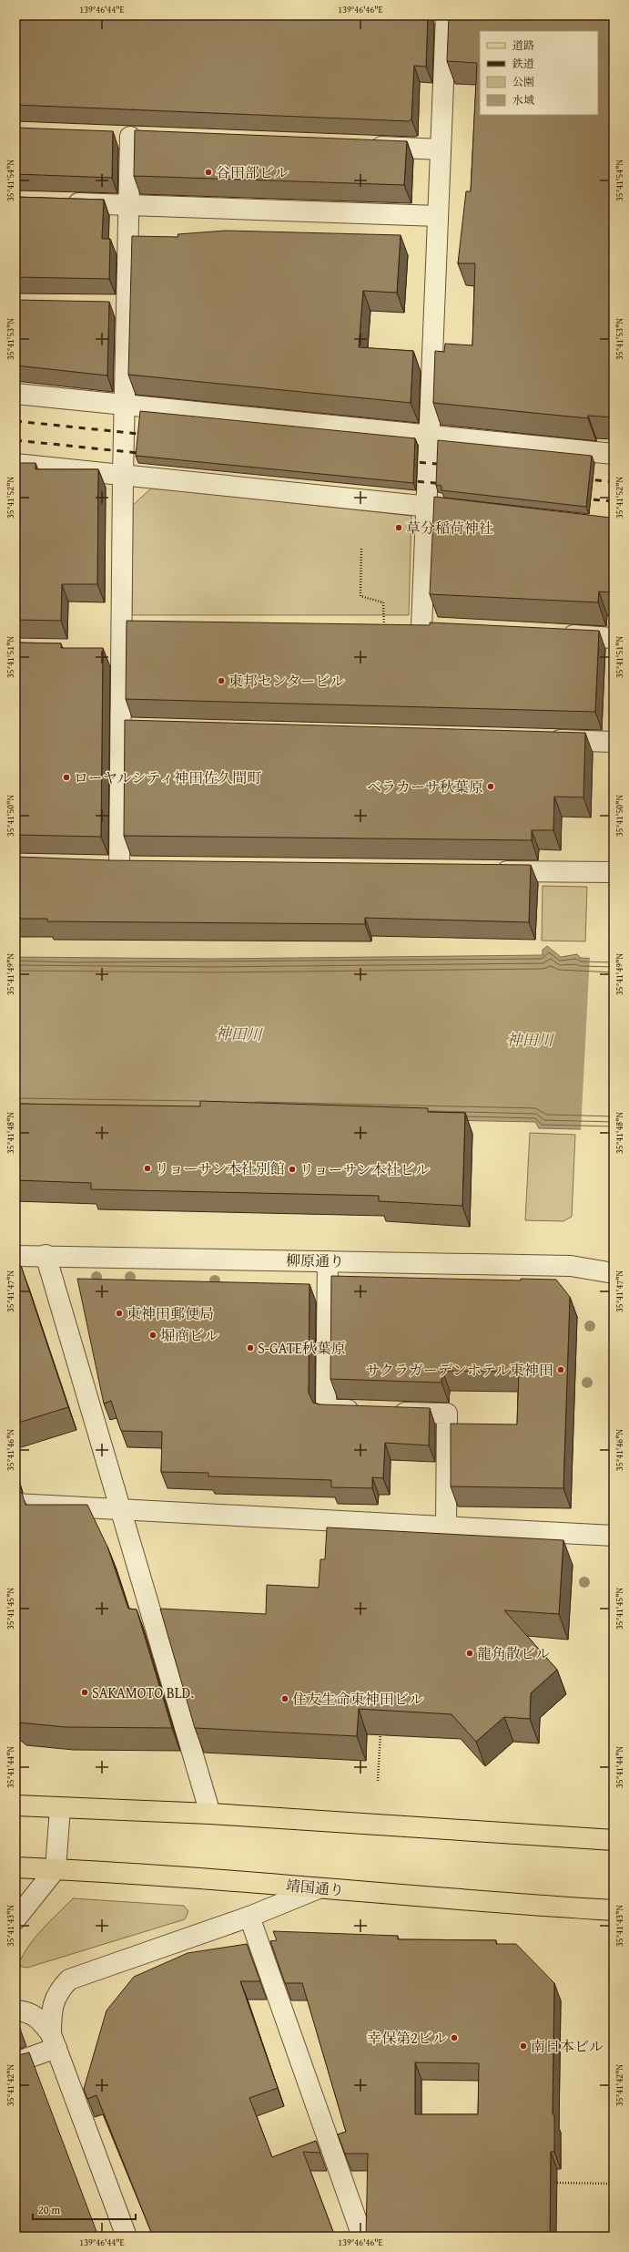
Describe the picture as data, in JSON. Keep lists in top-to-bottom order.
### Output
{
  "streets": {
    "main road": ["靖国通り"],
    "street": ["柳原通り"]
  },
  "water": ["神田川"],
  "places": [
    "谷田部ビル",
    "草分稲荷神社",
    "東邦センタービル",
    "ローヤルシティ神田佐久間町",
    "ベラカーサ秋葉原",
    "リョーサン本社別館",
    "リョーサン本社ビル",
    "東神田郵便局",
    "堀商ビル",
    "S-GATE秋葉原",
    "サクラガーデンホテル東神田",
    "龍角散ビル",
    "SAKAMOTO BLD.",
    "住友生命東神田ビル",
    "幸保第2ビル",
    "南日本ビル"
  ],
  "legend": [
    "道路",
    "鉄道",
    "公園",
    "水域"
  ],
  "scale_bar": "20 m",
  "coordinates": [
    "139°46'44\"E",
    "139°46'46\"E",
    "35°41'54\"N",
    "35°41'53\"N",
    "35°41'52\"N",
    "35°41'51\"N",
    "35°41'50\"N",
    "35°41'49\"N",
    "35°41'48\"N",
    "35°41'47\"N",
    "35°41'46\"N",
    "35°41'45\"N",
    "35°41'44\"N",
    "35°41'43\"N",
    "35°41'42\"N"
  ]
}
